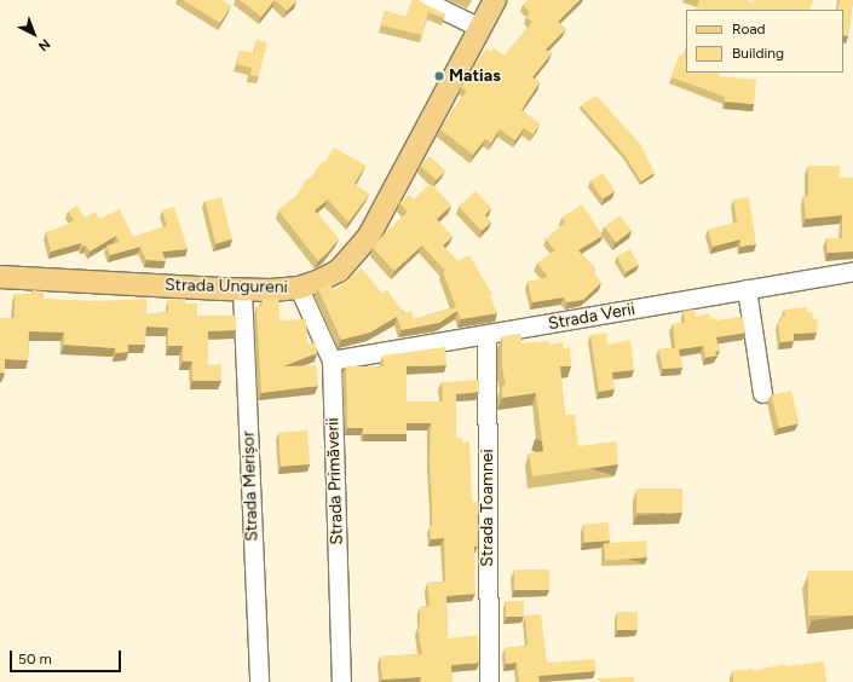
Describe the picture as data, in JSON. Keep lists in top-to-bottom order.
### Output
{
  "streets": {
    "main road": ["Strada Ungureni"],
    "street": [
      "Strada Verii",
      "Strada Primăverii",
      "Strada Merișor",
      "Strada Toamnei"
    ]
  },
  "crossings": [
    ["Strada Ungureni", "Strada Primăverii"],
    ["Strada Ungureni", "Strada Merișor"],
    ["Strada Verii", "Strada Primăverii"],
    ["Strada Verii", "Strada Toamnei"]
  ],
  "places": ["Matias"],
  "legend": ["Road", "Building"],
  "scale_bar": "50 m",
  "north": "bottom right"
}
